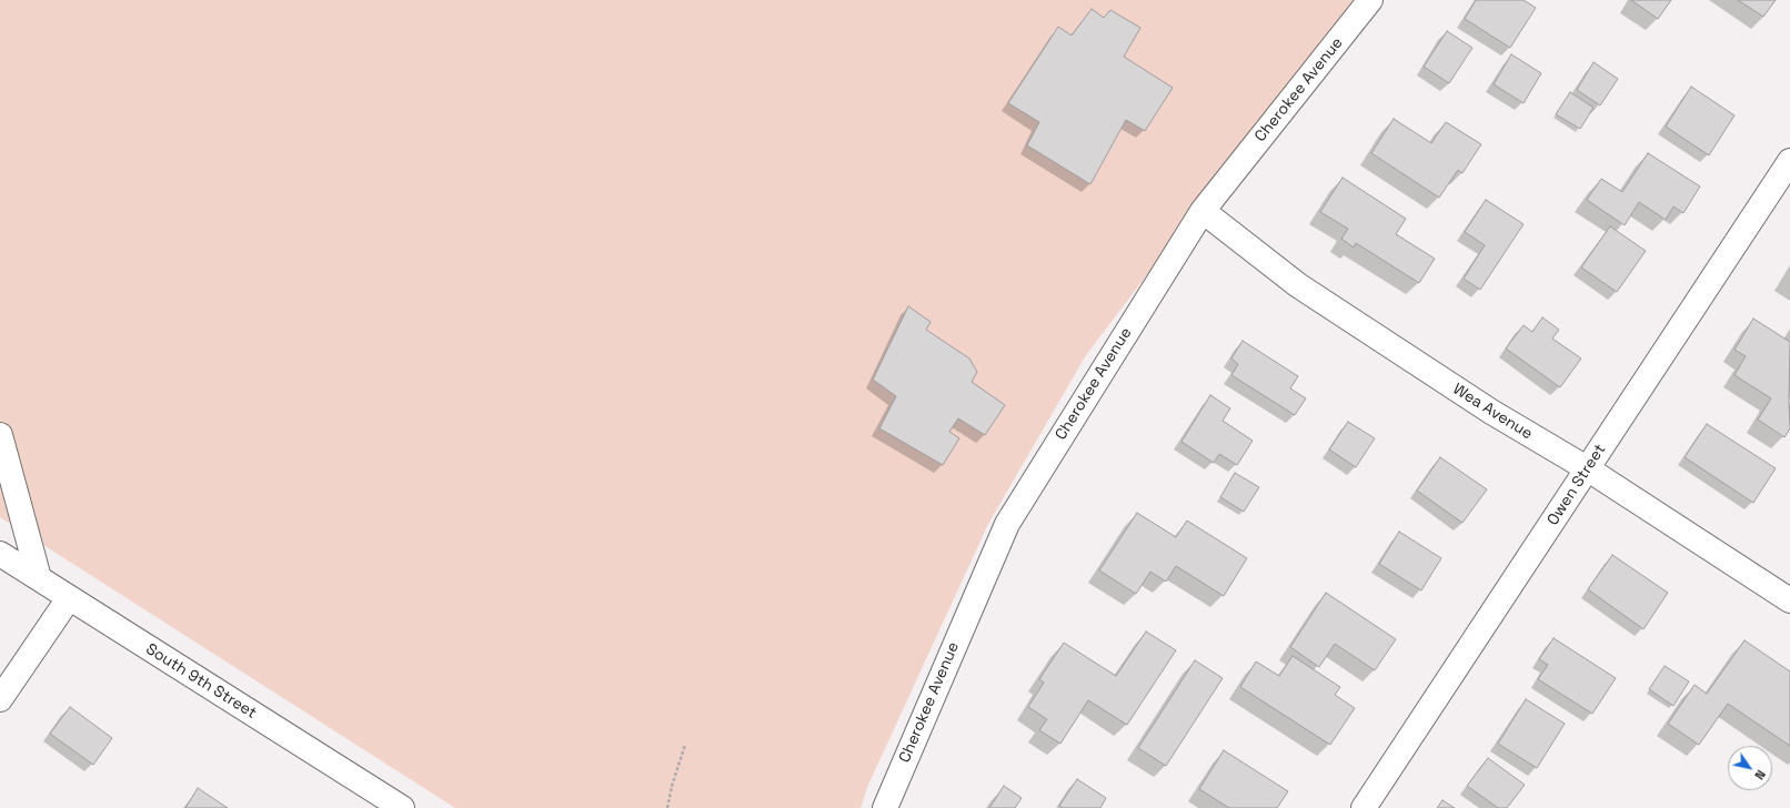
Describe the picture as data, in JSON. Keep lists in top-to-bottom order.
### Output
{
  "streets": {
    "street": [
      "Cherokee Avenue",
      "Wea Avenue",
      "Owen Street",
      "South 9th Street"
    ]
  },
  "crossings": [
    ["Cherokee Avenue", "Wea Avenue"],
    ["Wea Avenue", "Owen Street"]
  ],
  "north": "bottom right"
}
